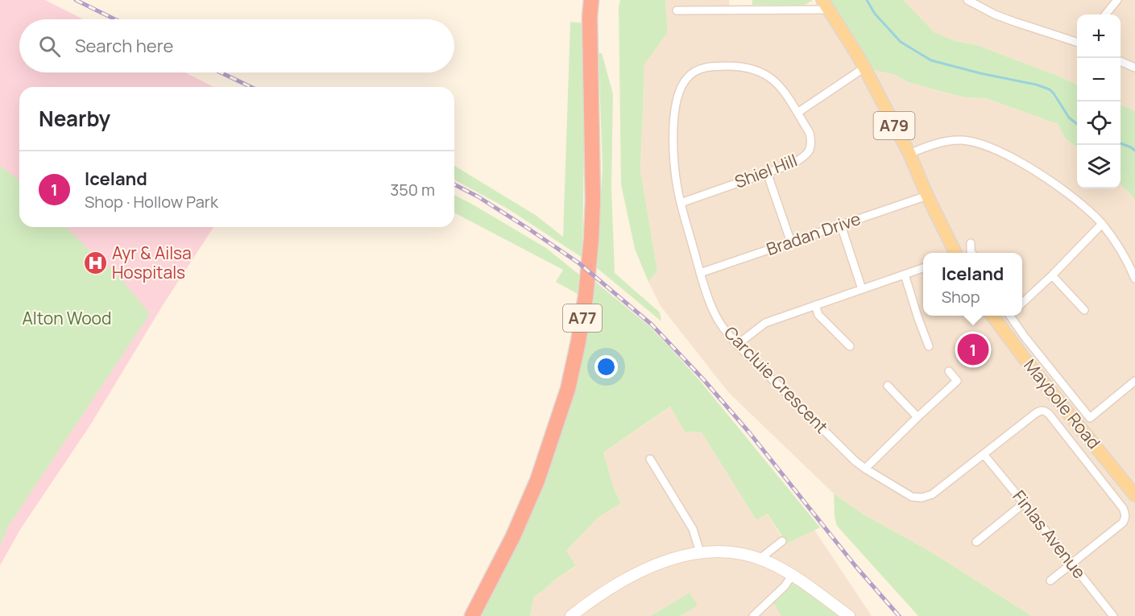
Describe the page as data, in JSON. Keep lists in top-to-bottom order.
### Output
{
  "streets": {
    "highway": ["A77"],
    "main road": ["A79", "Maybole Road"],
    "street": [
      "Shiel Hill",
      "Bradan Drive",
      "Carcluie Crescent",
      "Finlas Avenue"
    ]
  },
  "crossings": [
    ["A79", "Bradan Drive"],
    ["Shiel Hill", "Carcluie Crescent"],
    ["Bradan Drive", "Carcluie Crescent"],
    ["Carcluie Crescent", "Finlas Avenue"]
  ],
  "parks": ["Alton Wood"],
  "places": {
    "hospital": ["Ayr & Ailsa Hospitals"]
  },
  "page": {
    "map_buttons": ["+", "−"],
    "search": "Search here",
    "heading": "Nearby",
    "list": [
      {
        "mark": "1",
        "name": "Iceland",
        "note": "Shop · Hollow Park",
        "value": "350 m"
      }
    ],
    "popup": ["Iceland", "Shop"],
    "pins": "1"
  }
}
